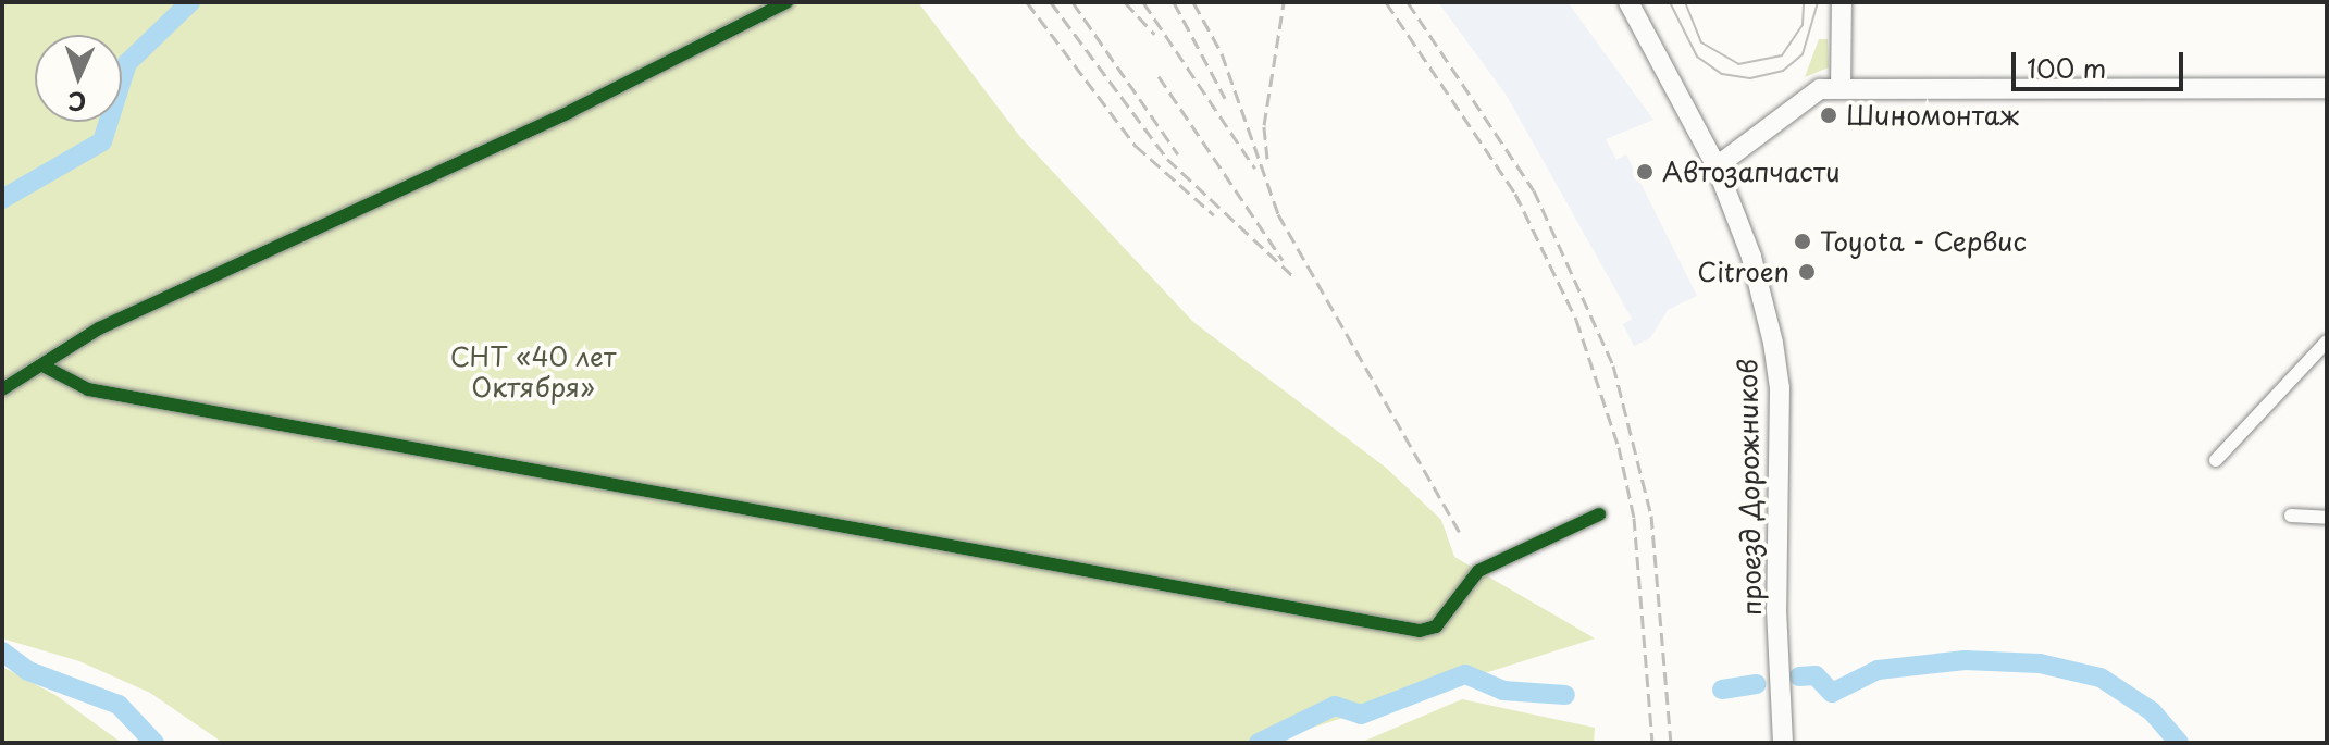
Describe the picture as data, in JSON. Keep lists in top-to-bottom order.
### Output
{
  "streets": {
    "main road": ["проезд Дорожников"]
  },
  "parks": ["СНТ «40 лет Октября»"],
  "places": [
    "Шиномонтаж",
    "Автозапчасти",
    "Toyota - Сервис",
    "Citroen"
  ],
  "scale_bar": "100 m",
  "north": "bottom"
}
